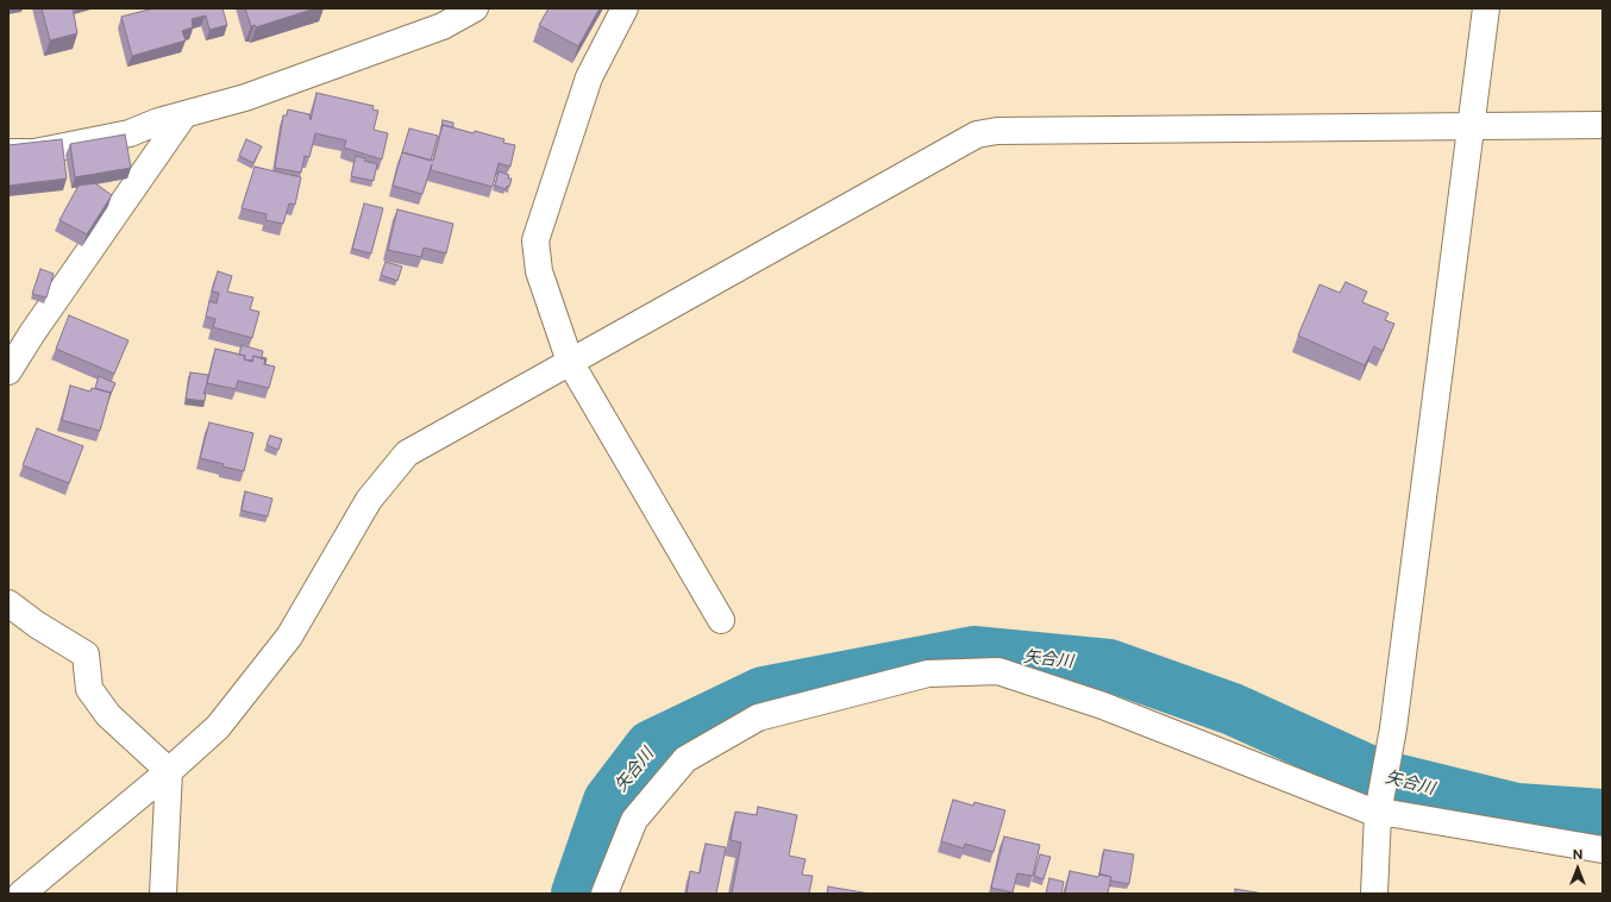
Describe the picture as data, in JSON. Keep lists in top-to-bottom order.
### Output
{
  "water": ["矢合川"],
  "north": "top"
}
